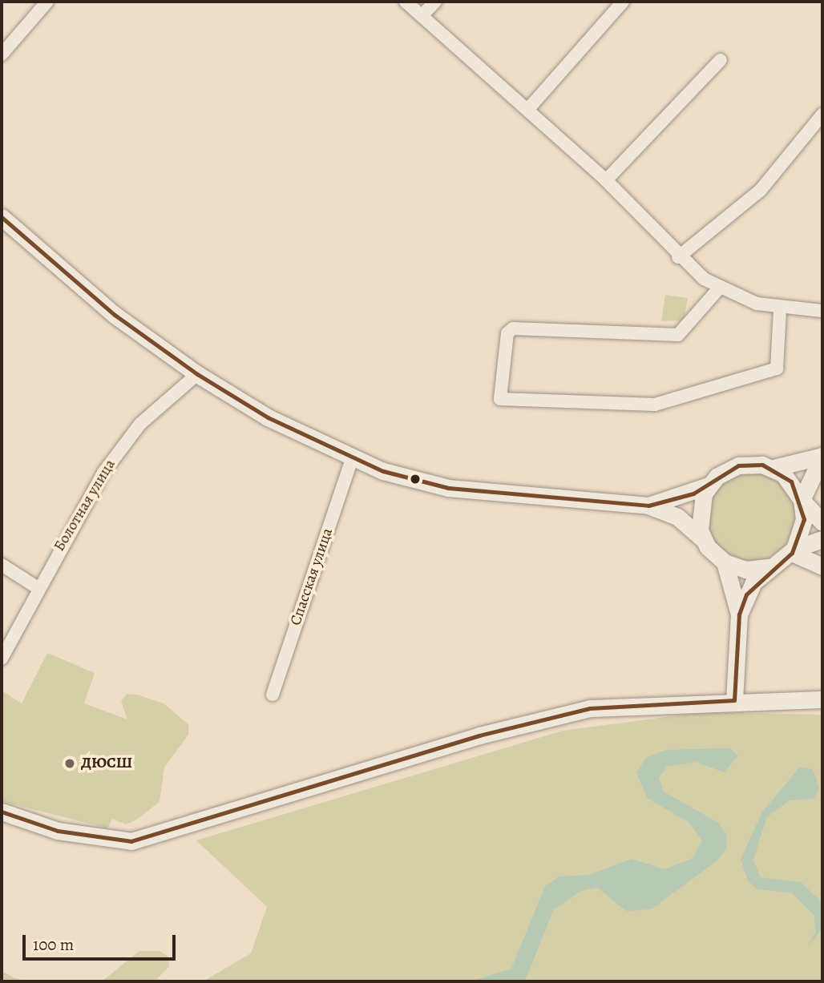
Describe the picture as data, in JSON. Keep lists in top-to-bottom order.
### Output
{
  "streets": {
    "street": ["Болотная улица", "Спасская улица"]
  },
  "places": ["ДЮСШ"],
  "scale_bar": "100 m"
}
